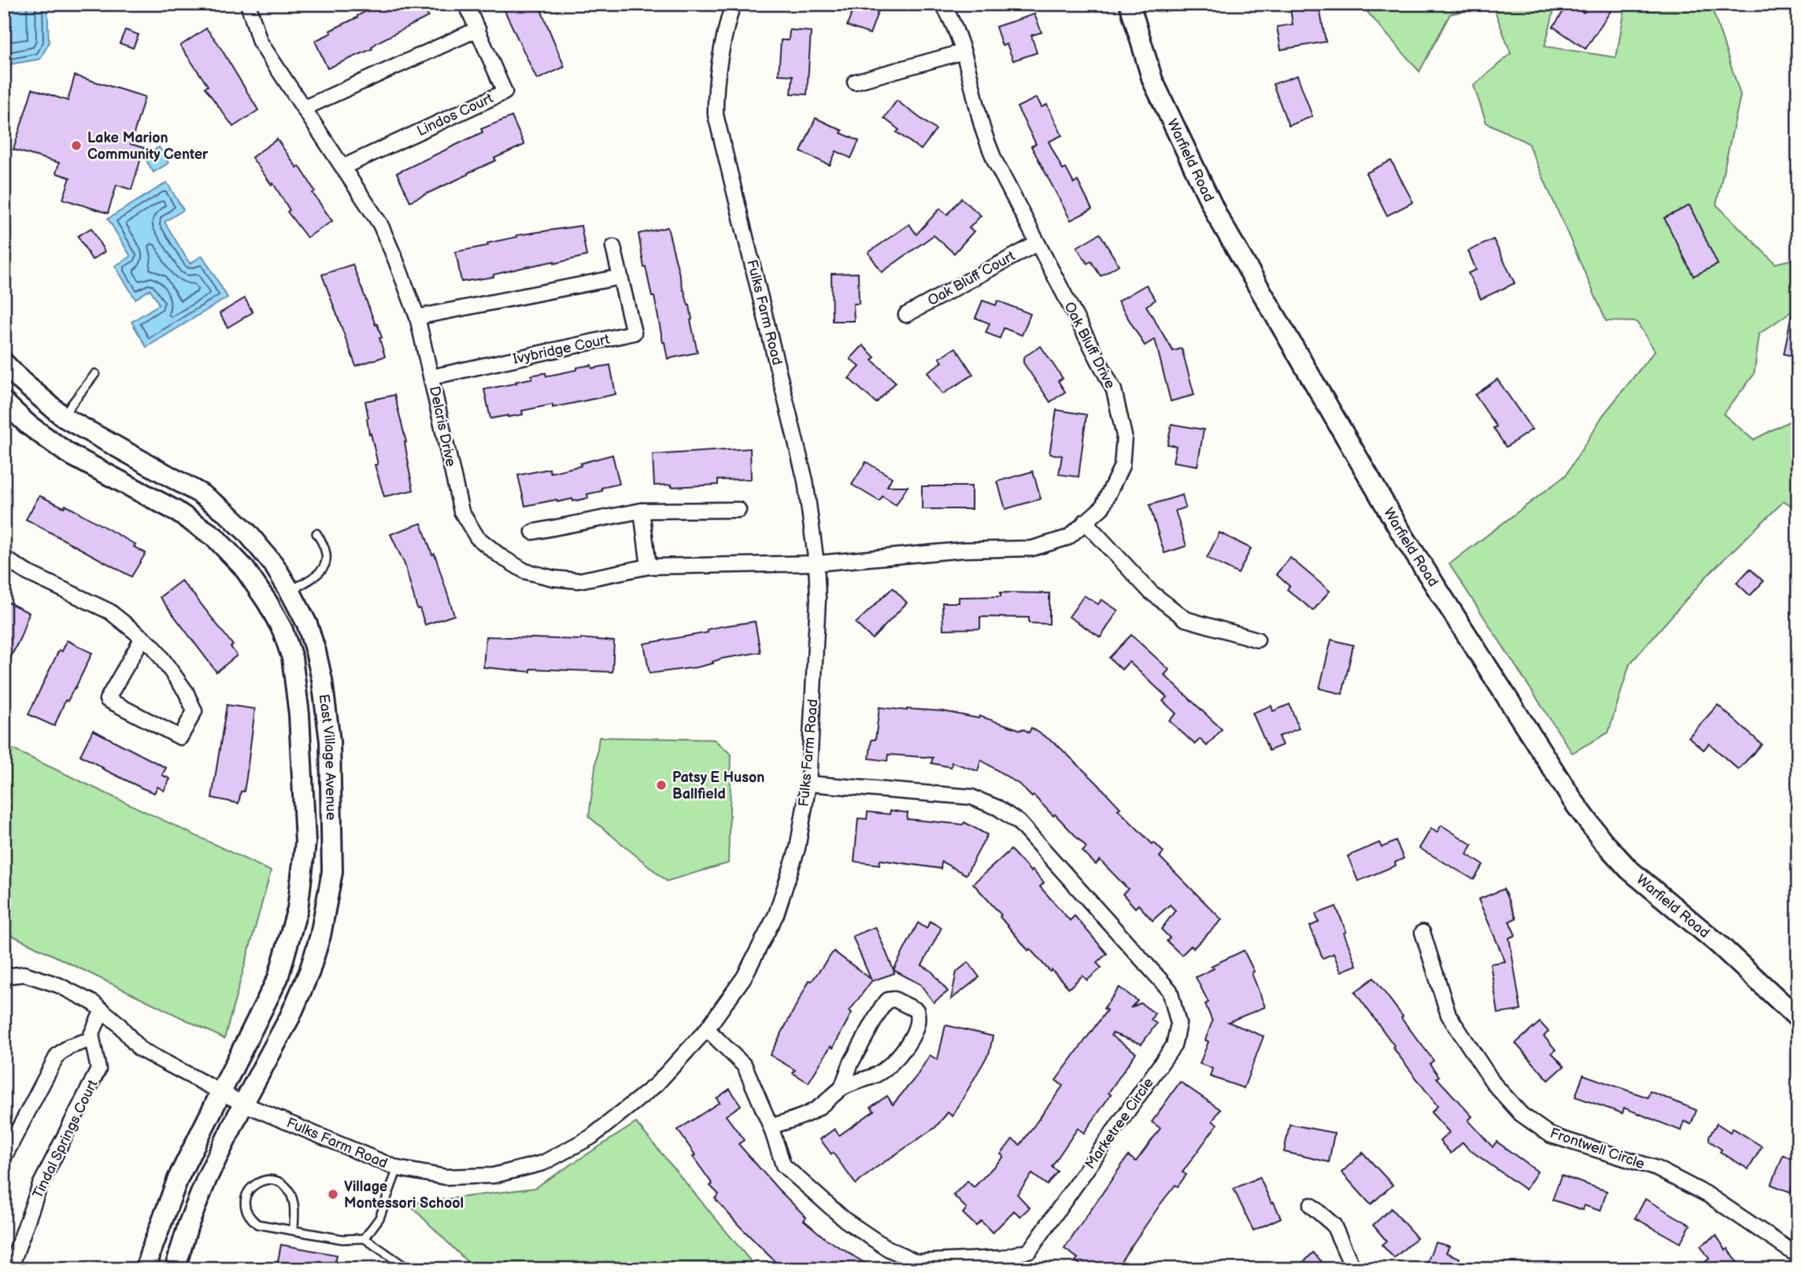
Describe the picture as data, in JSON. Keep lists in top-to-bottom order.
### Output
{
  "streets": {
    "street": [
      "Lindos Court",
      "Warfield Road",
      "Oak Bluff Court",
      "Fulks Farm Road",
      "Oak Bluff Drive",
      "Ivybridge Court",
      "Delcris Drive",
      "East Village Avenue",
      "Marketree Circle",
      "Tindal Springs Court",
      "Frontwell Circle"
    ]
  },
  "crossings": [
    ["Lindos Court", "Delcris Drive"],
    ["Oak Bluff Court", "Oak Bluff Drive"],
    ["Fulks Farm Road", "Oak Bluff Drive"],
    ["Fulks Farm Road", "Delcris Drive"],
    ["Fulks Farm Road", "East Village Avenue"],
    ["Fulks Farm Road", "Marketree Circle"],
    ["Oak Bluff Drive", "Delcris Drive"],
    ["Ivybridge Court", "Delcris Drive"]
  ],
  "places": ["Lake Marion Community Center", "Patsy E Huson Ballfield", "Village Montessori School"]
}
